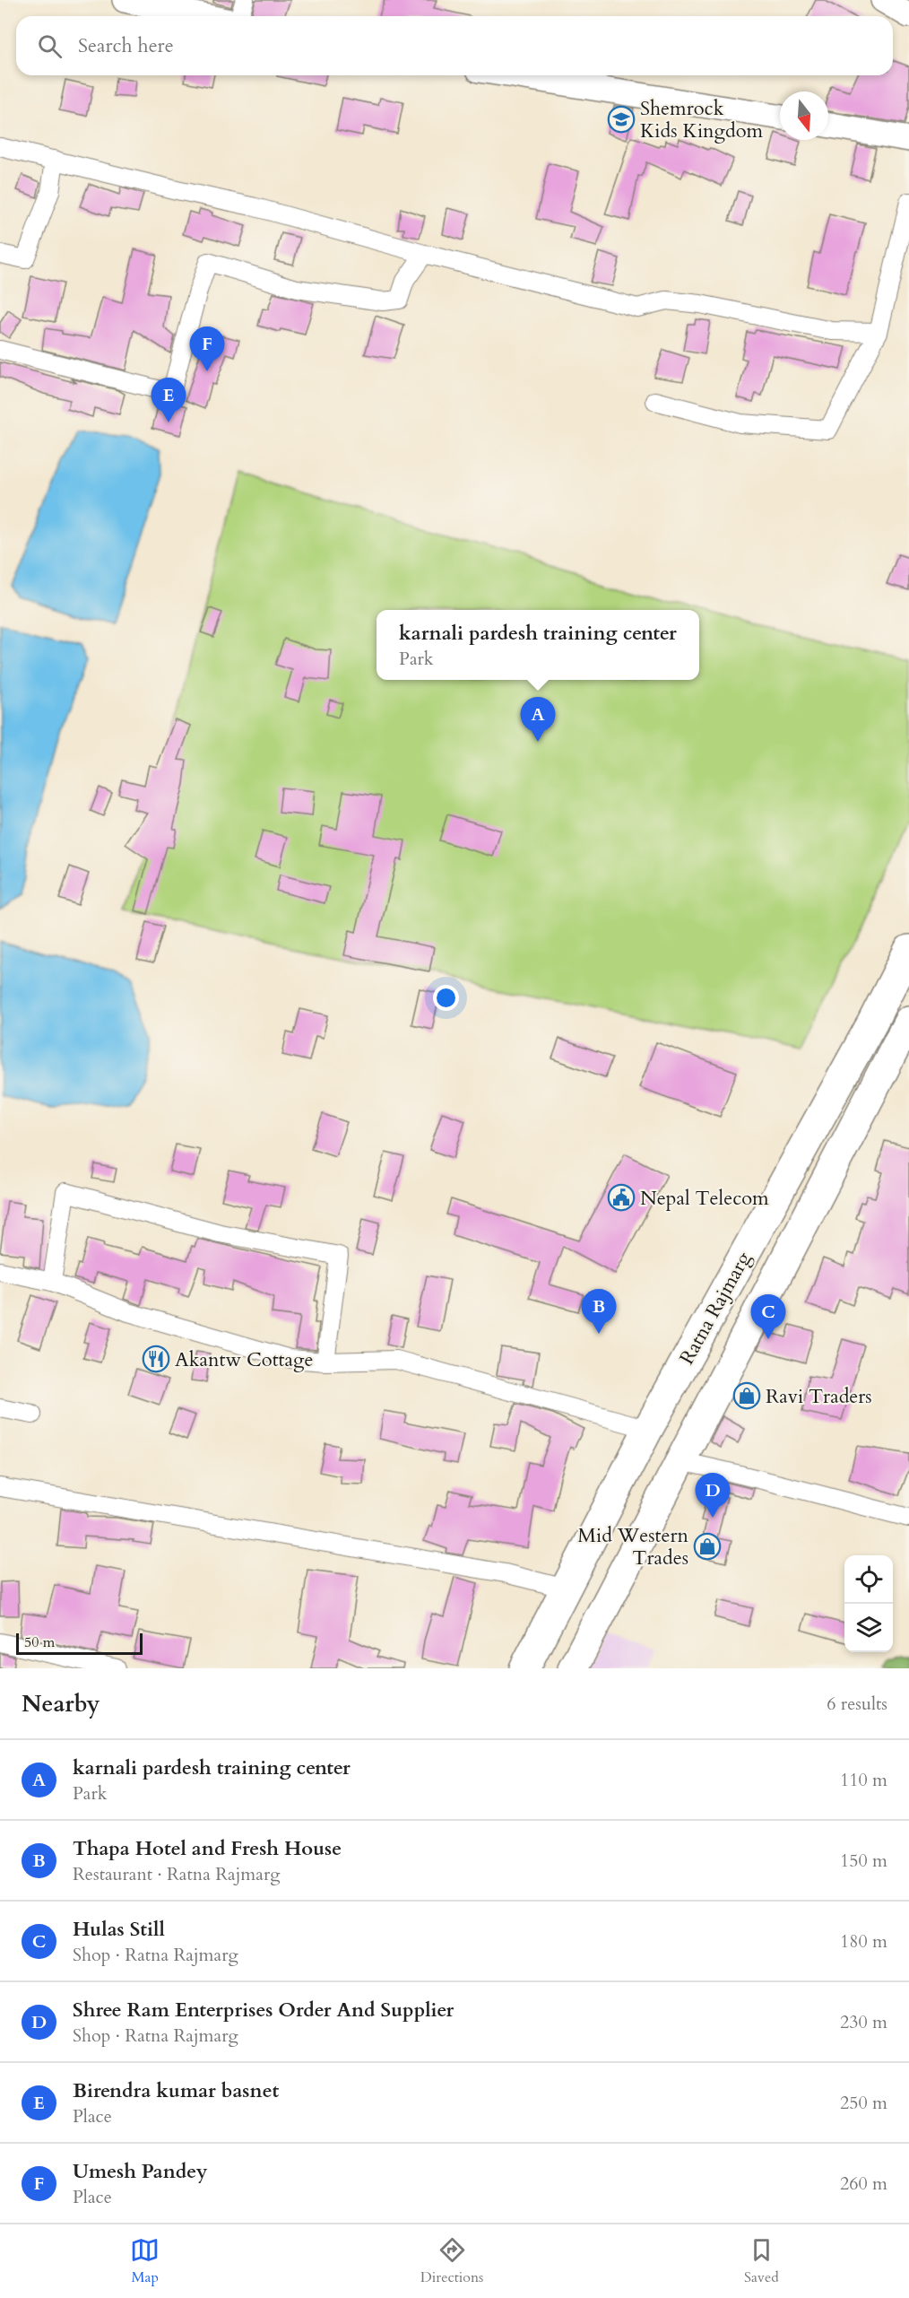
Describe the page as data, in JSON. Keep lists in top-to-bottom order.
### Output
{
  "streets": {
    "highway": ["Ratna Rajmarg"]
  },
  "places": {
    "school or university": ["Shemrock Kids Kingdom"],
    "public building": ["Nepal Telecom"],
    "restaurant": ["Akantw Cottage"],
    "shop": ["Ravi Traders", "Mid Western Trades"]
  },
  "scale_bar": "50 m",
  "north": "bottom",
  "page": {
    "search": "Search here",
    "pins": [
      "F",
      "E",
      "A",
      "B",
      "C",
      "D"
    ],
    "popup": ["karnali pardesh training center", "Park"],
    "scale": "50 m",
    "heading": ["Nearby", "6 results"],
    "list": [
      {
        "mark": "A",
        "name": "karnali pardesh training center",
        "note": "Park",
        "value": "110 m"
      },
      {
        "mark": "B",
        "name": "Thapa Hotel and Fresh House",
        "note": "Restaurant · Ratna Rajmarg",
        "value": "150 m"
      },
      {
        "mark": "C",
        "name": "Hulas Still",
        "note": "Shop · Ratna Rajmarg",
        "value": "180 m"
      },
      {
        "mark": "D",
        "name": "Shree Ram Enterprises Order And Supplier",
        "note": "Shop · Ratna Rajmarg",
        "value": "230 m"
      },
      {
        "mark": "E",
        "name": "Birendra kumar basnet",
        "note": "Place",
        "value": "250 m"
      },
      {
        "mark": "F",
        "name": "Umesh Pandey",
        "note": "Place",
        "value": "260 m"
      }
    ],
    "nav": ["Map", "Directions", "Saved"]
  }
}
